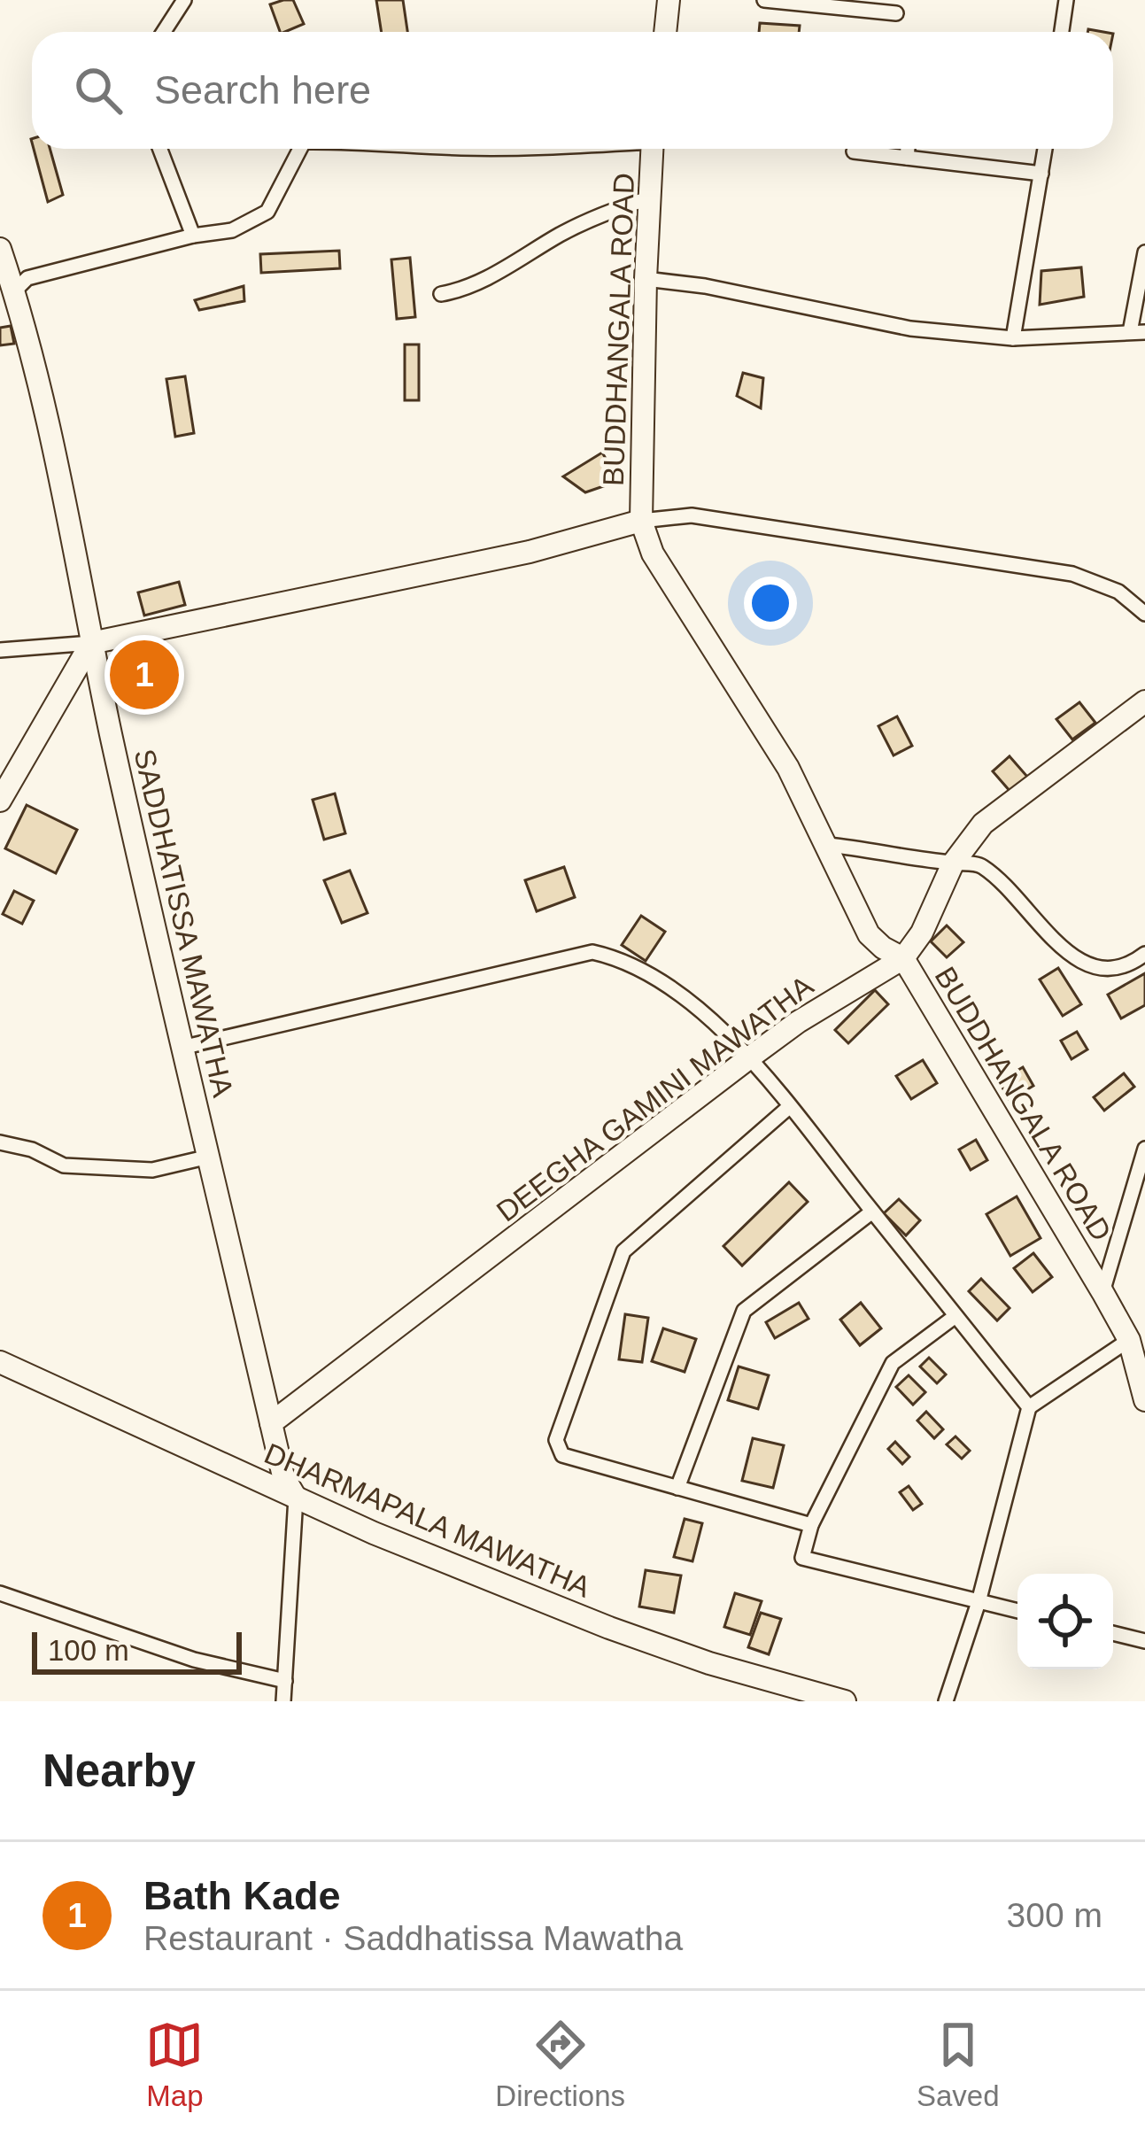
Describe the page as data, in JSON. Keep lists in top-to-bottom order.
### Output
{
  "streets": {
    "main road": [
      "BUDDHANGALA ROAD",
      "SADDHATISSA MAWATHA",
      "DEEGHA GAMINI MAWATHA",
      "DHARMAPALA MAWATHA"
    ]
  },
  "crossings": [
    ["BUDDHANGALA ROAD", "DEEGHA GAMINI MAWATHA"],
    ["SADDHATISSA MAWATHA", "DEEGHA GAMINI MAWATHA"]
  ],
  "scale_bar": "100 m",
  "page": {
    "search": "Search here",
    "pins": "1",
    "scale": "100 m",
    "heading": "Nearby",
    "list": [
      {
        "mark": "1",
        "name": "Bath Kade",
        "note": "Restaurant · Saddhatissa Mawatha",
        "value": "300 m"
      }
    ],
    "nav": ["Map", "Directions", "Saved"]
  }
}
